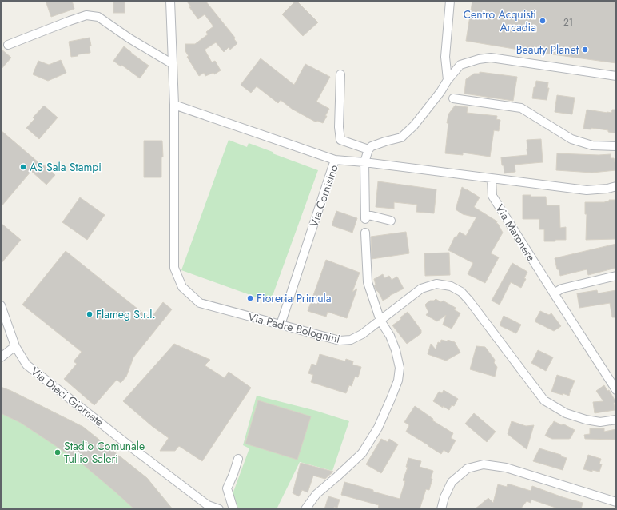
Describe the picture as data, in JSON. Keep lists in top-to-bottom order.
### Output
{
  "streets": {
    "street": [
      "Via Cornisino",
      "Via Maronere",
      "Via Padre Bolognini",
      "Via Dieci Giornate"
    ]
  },
  "crossings": [
    ["Via Cornisino", "Via Maronere"],
    ["Via Cornisino", "Via Padre Bolognini"]
  ],
  "places": [
    "Centro Acquisti Arcadia",
    "Beauty Planet",
    "AS Sala Stampi",
    "Fioreria Primula",
    "Flameg S.r.l.",
    "Stadio Comunale Tullio Saleri"
  ],
  "house_numbers": ["21"]
}
